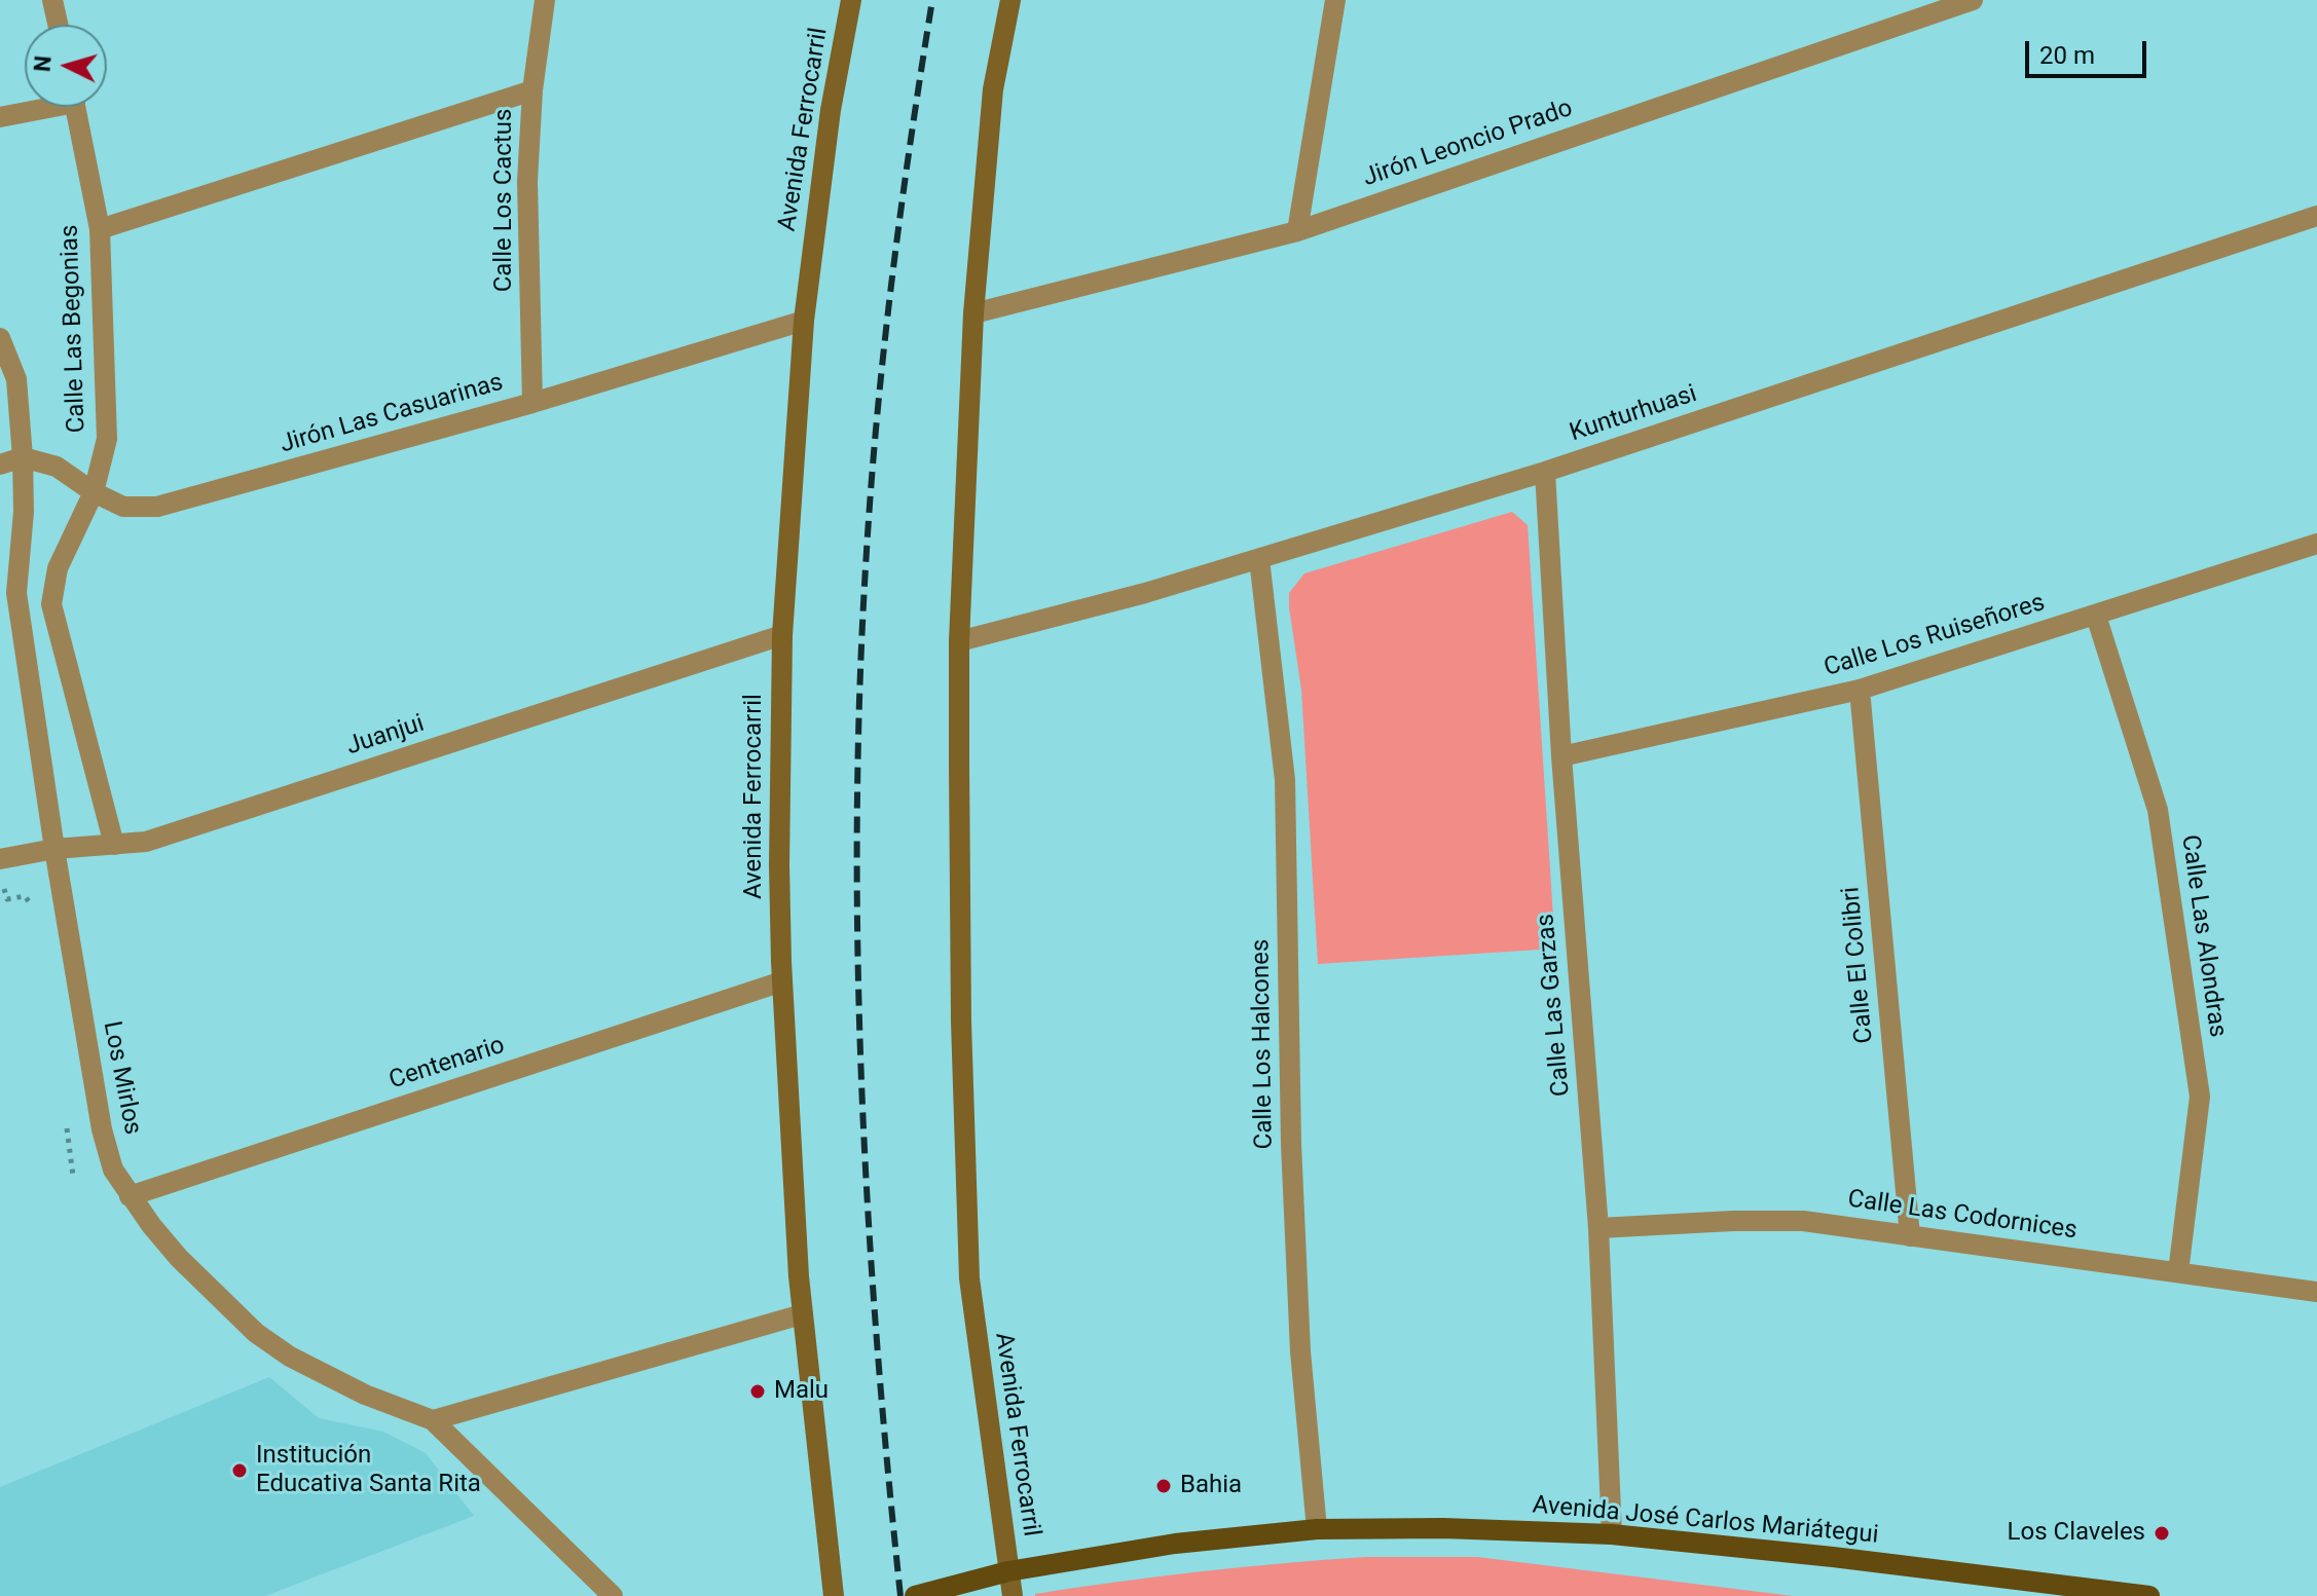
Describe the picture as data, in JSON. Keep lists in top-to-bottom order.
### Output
{
  "streets": {
    "main road": ["Avenida Ferrocarril", "Avenida José Carlos Mariátegui"],
    "street": [
      "Jirón Leoncio Prado",
      "Calle Los Cactus",
      "Calle Las Begonias",
      "Jirón Las Casuarinas",
      "Kunturhuasi",
      "Calle Los Ruiseñores",
      "Juanjui",
      "Calle Las Alondras",
      "Calle El Colibri",
      "Calle Las Garzas",
      "Calle Los Halcones",
      "Centenario",
      "Los Mirlos",
      "Calle Las Codornices"
    ]
  },
  "crossings": [
    ["Avenida Ferrocarril", "Jirón Leoncio Prado"],
    ["Avenida Ferrocarril", "Jirón Las Casuarinas"],
    ["Avenida Ferrocarril", "Kunturhuasi"],
    ["Avenida Ferrocarril", "Juanjui"],
    ["Avenida Ferrocarril", "Centenario"],
    ["Avenida Ferrocarril", "Avenida José Carlos Mariátegui"],
    ["Calle Los Cactus", "Jirón Las Casuarinas"],
    ["Calle Las Begonias", "Jirón Las Casuarinas"],
    ["Calle Las Begonias", "Juanjui"],
    ["Jirón Las Casuarinas", "Los Mirlos"],
    ["Kunturhuasi", "Calle Las Garzas"],
    ["Kunturhuasi", "Calle Los Halcones"],
    ["Calle Los Ruiseñores", "Calle Las Alondras"],
    ["Calle Los Ruiseñores", "Calle El Colibri"],
    ["Calle Los Ruiseñores", "Calle Las Garzas"],
    ["Juanjui", "Los Mirlos"],
    ["Calle Las Alondras", "Calle Las Codornices"],
    ["Calle El Colibri", "Calle Las Codornices"],
    ["Calle Las Garzas", "Calle Las Codornices"],
    ["Calle Las Garzas", "Avenida José Carlos Mariátegui"],
    ["Calle Los Halcones", "Avenida José Carlos Mariátegui"],
    ["Centenario", "Los Mirlos"]
  ],
  "places": [
    "Malu",
    "Institución Educativa Santa Rita",
    "Bahia",
    "Los Claveles"
  ],
  "scale_bar": "20 m",
  "north": "left"
}
